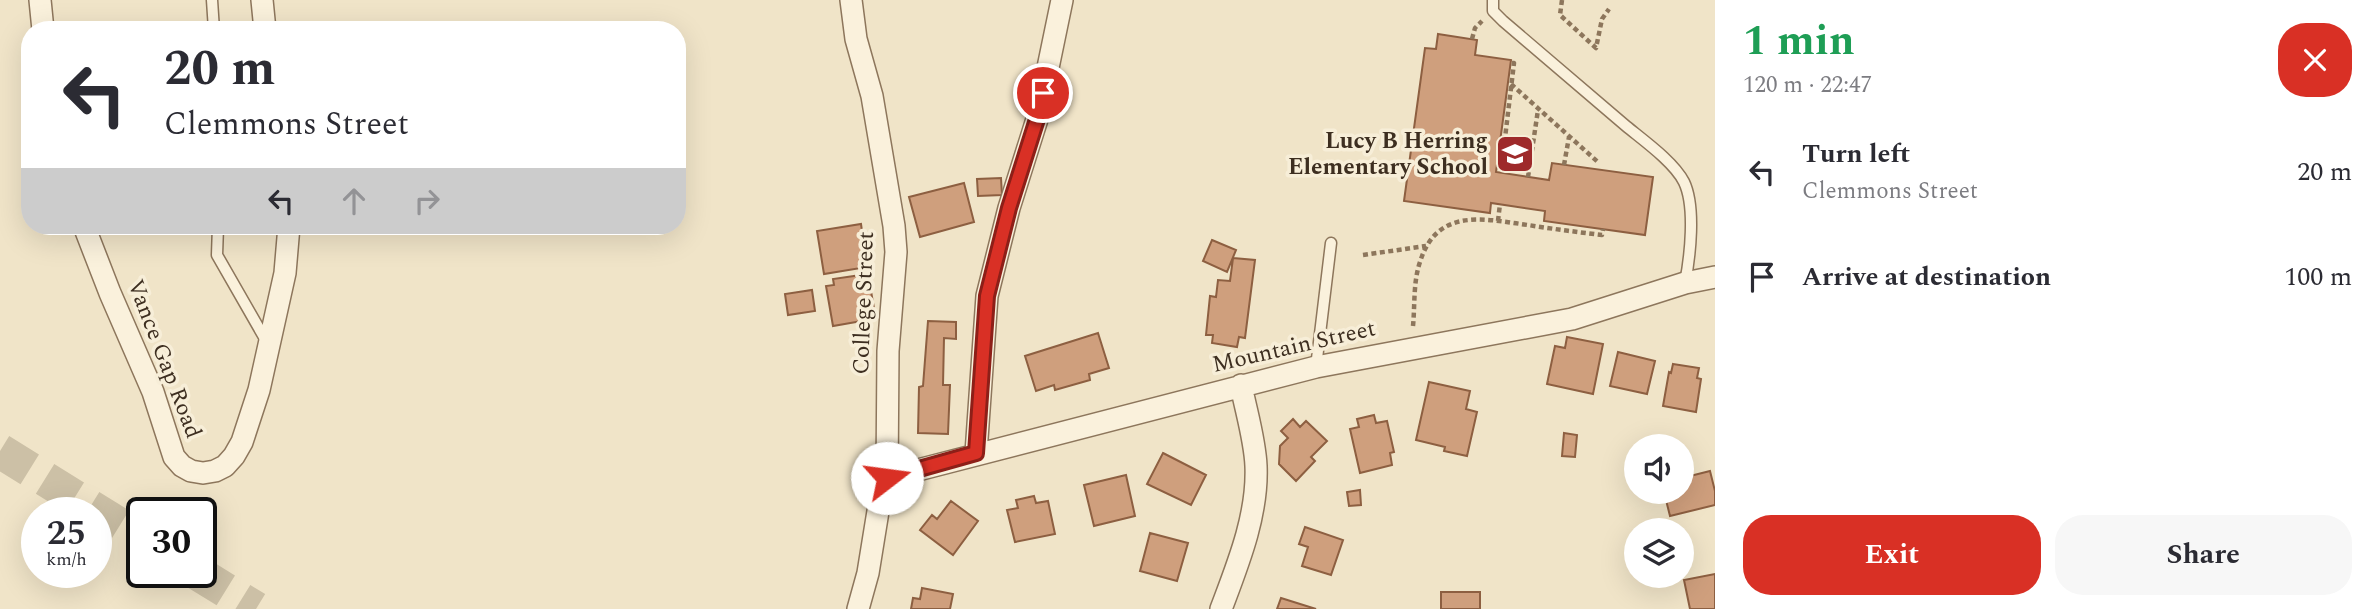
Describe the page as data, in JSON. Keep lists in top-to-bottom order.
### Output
{
  "streets": {
    "street": ["College Street", "Mountain Street", "Vance Gap Road"]
  },
  "crossings": [
    ["College Street", "Mountain Street"]
  ],
  "places": {
    "school or university": ["Lucy B Herring Elementary School"]
  },
  "page": {
    "heading": ["1 min", "120 m · 22:47"],
    "turn": ["20 m", "Clemmons Street"],
    "list": [
      {
        "name": "Turn left",
        "note": "Clemmons Street",
        "value": "20 m"
      },
      {
        "name": "Arrive at destination",
        "value": "100 m"
      }
    ],
    "speed": "25 km/h",
    "limit": "30",
    "buttons": ["Exit", "Share"]
  }
}
